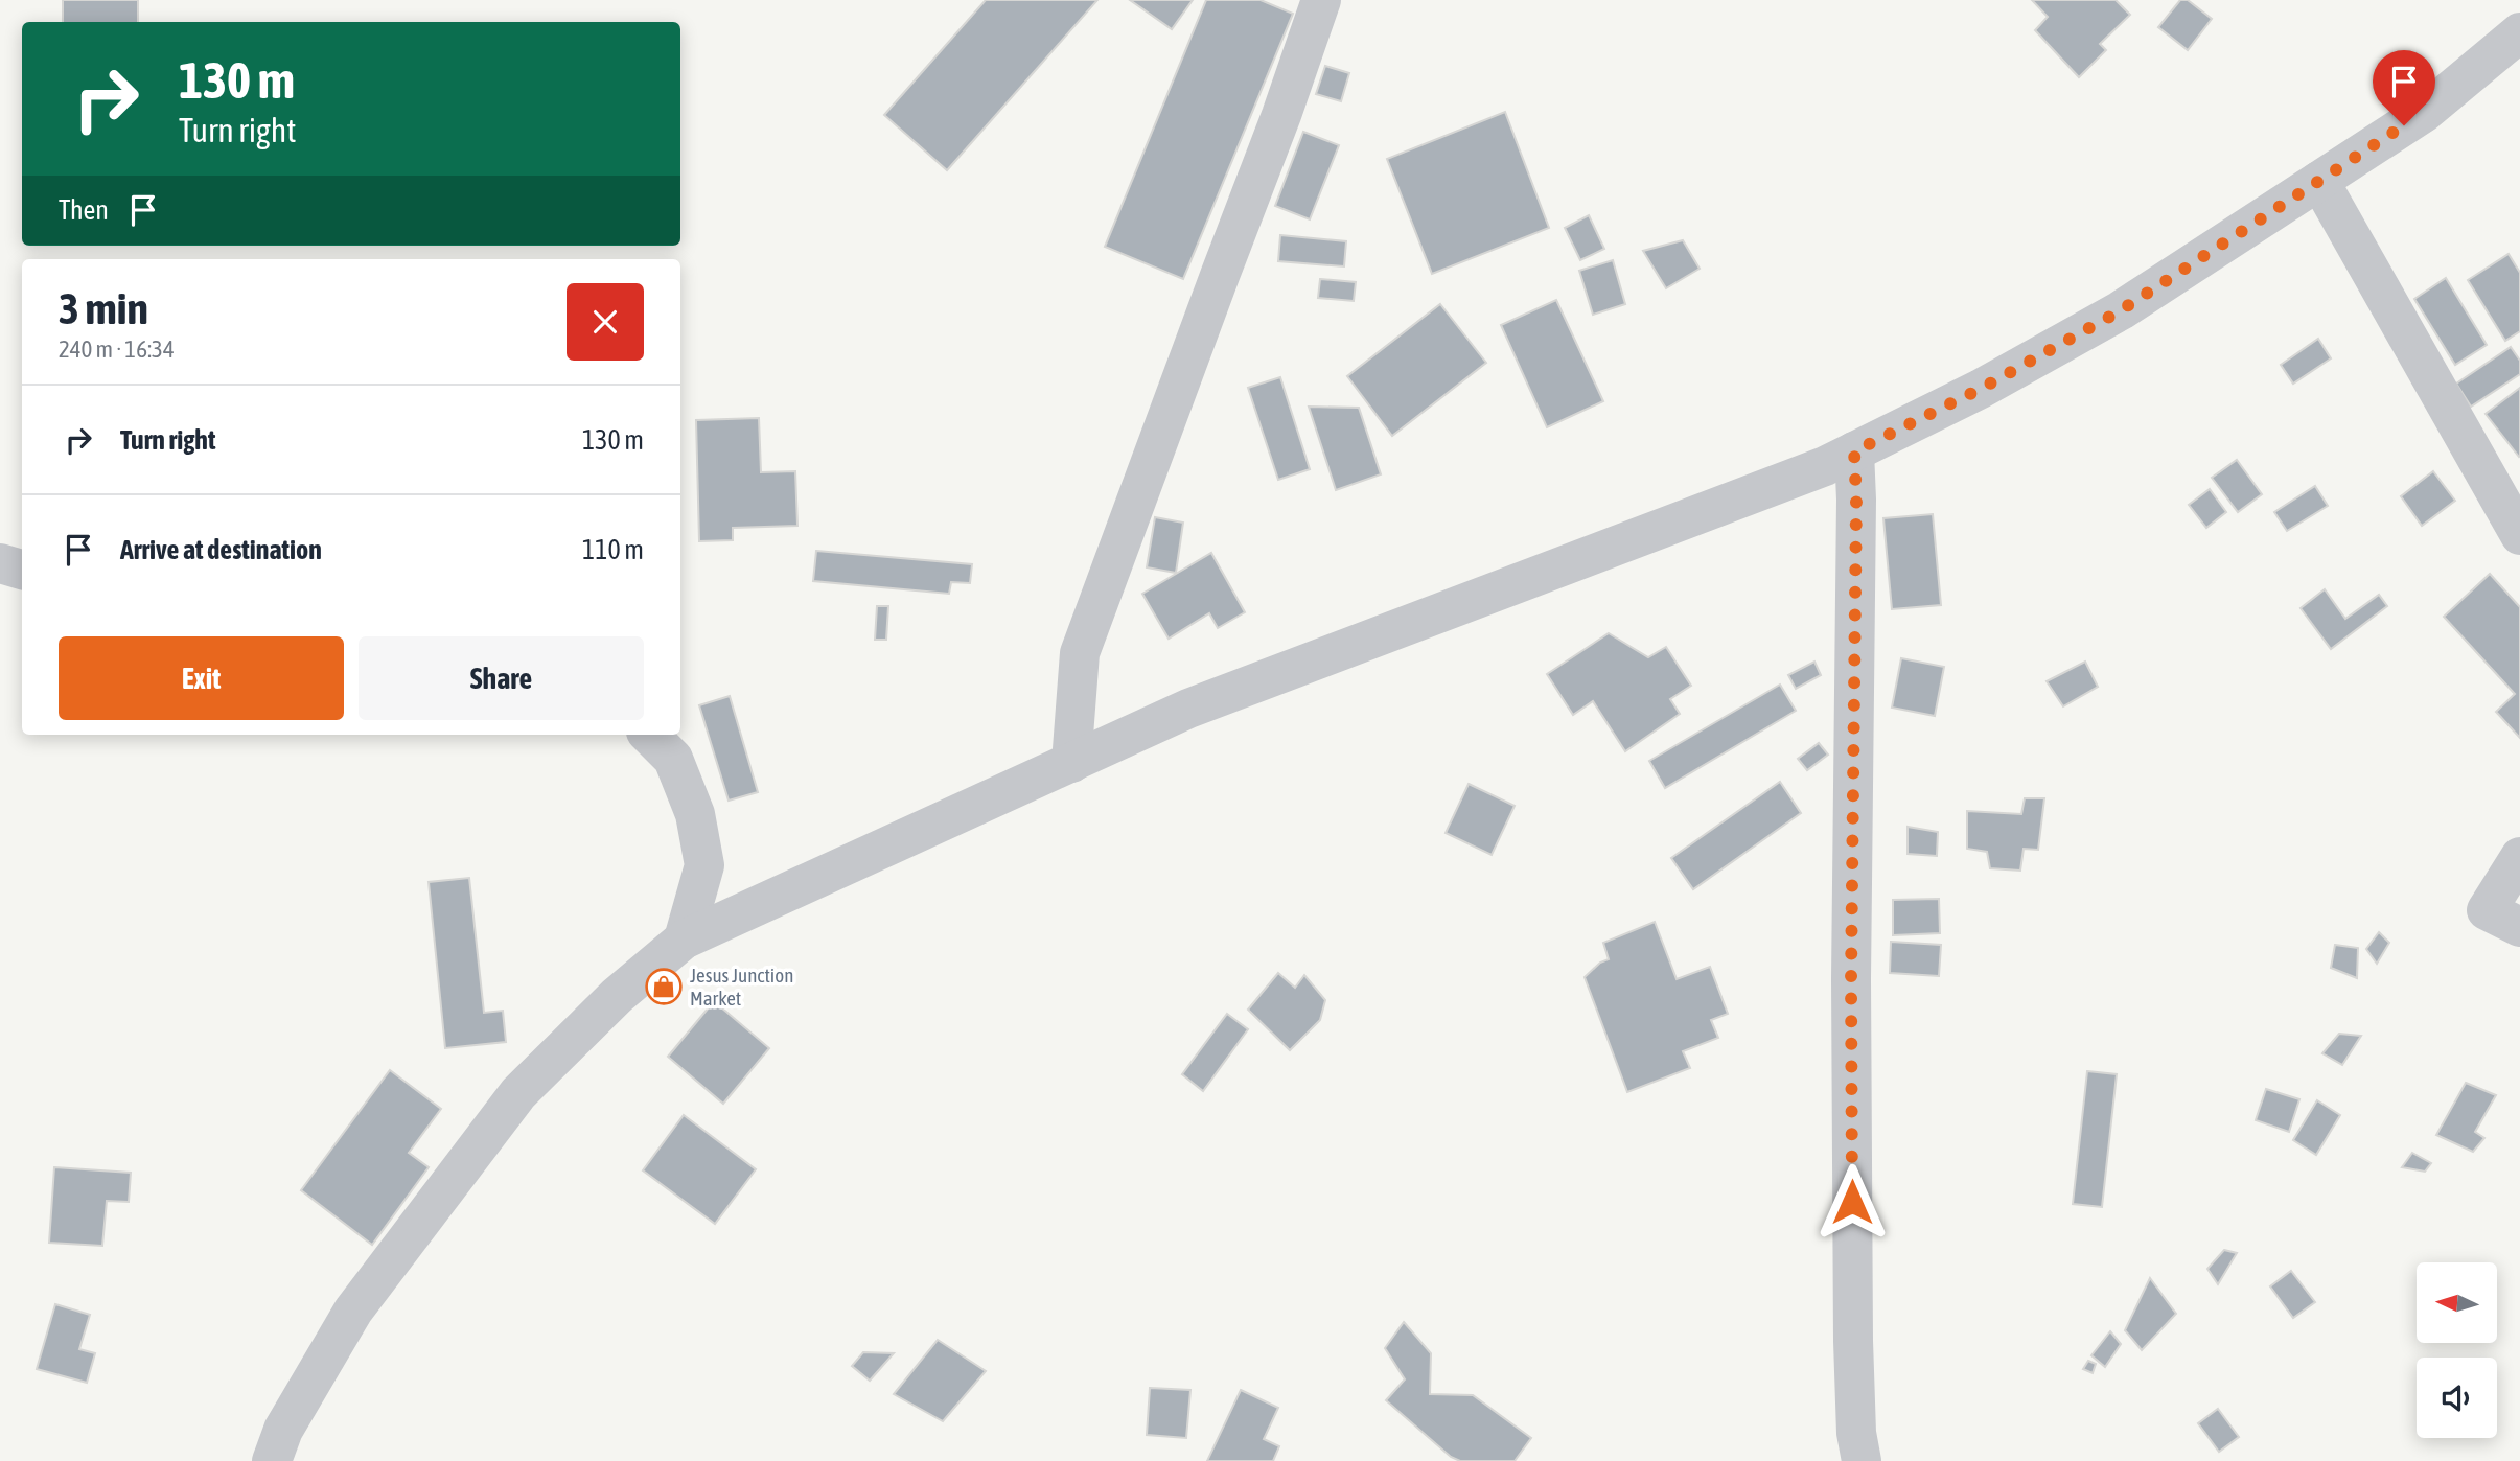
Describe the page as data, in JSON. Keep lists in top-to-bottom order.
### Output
{
  "places": {
    "shop": ["Jesus Junction Market"]
  },
  "north": "left",
  "page": {
    "turn": ["130 m", "Turn right"],
    "then": "Then",
    "heading": ["3 min", "240 m · 16:34"],
    "list": [
      {
        "name": "Turn right",
        "value": "130 m"
      },
      {
        "name": "Arrive at destination",
        "value": "110 m"
      }
    ],
    "buttons": ["Exit", "Share"]
  }
}
